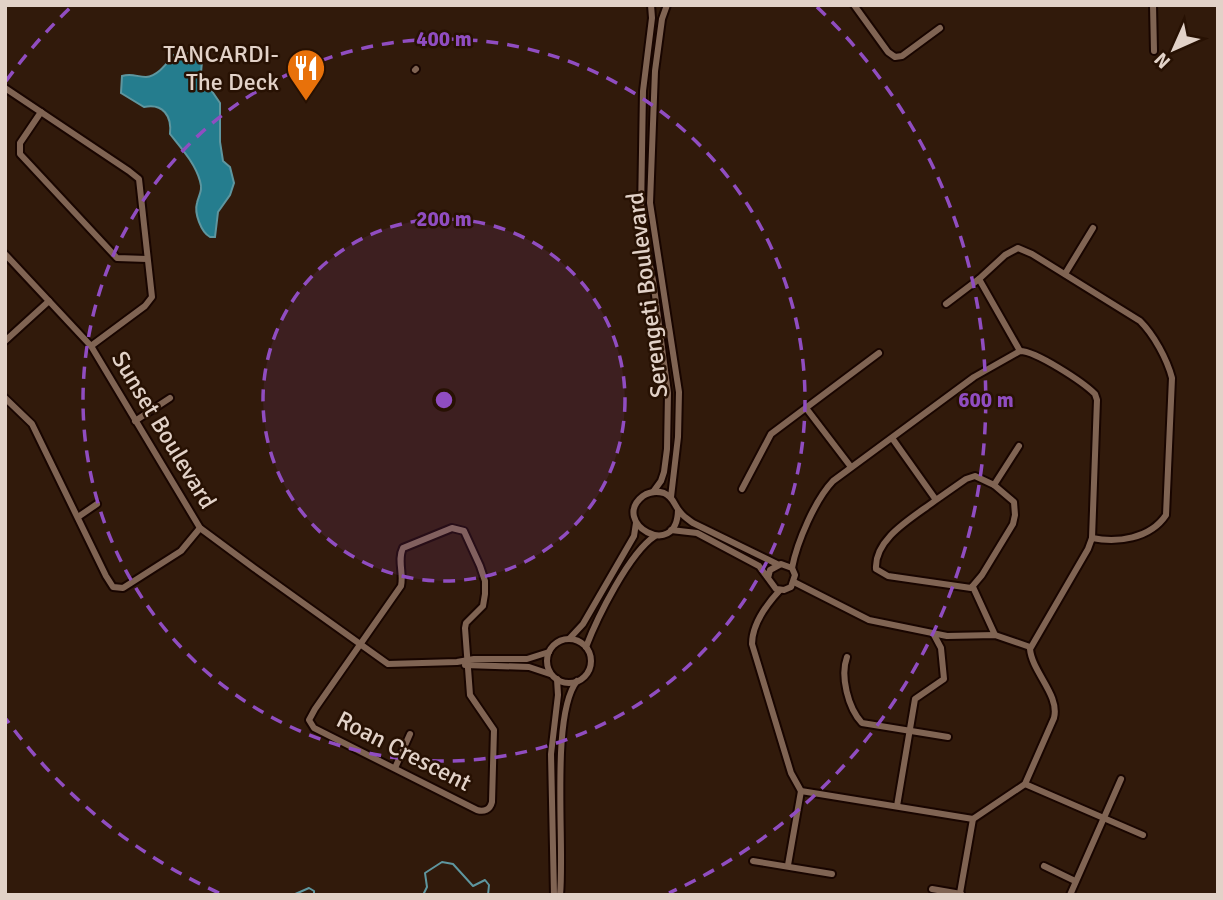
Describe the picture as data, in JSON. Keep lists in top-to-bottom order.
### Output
{
  "streets": {
    "street": ["Serengeti Boulevard", "Sunset Boulevard", "Roan Crescent"]
  },
  "crossings": [
    ["Sunset Boulevard", "Roan Crescent"]
  ],
  "places": {
    "restaurant": ["TANCARDI- The Deck"]
  },
  "north": "bottom left",
  "rings": ["400 m", "200 m", "600 m"]
}
